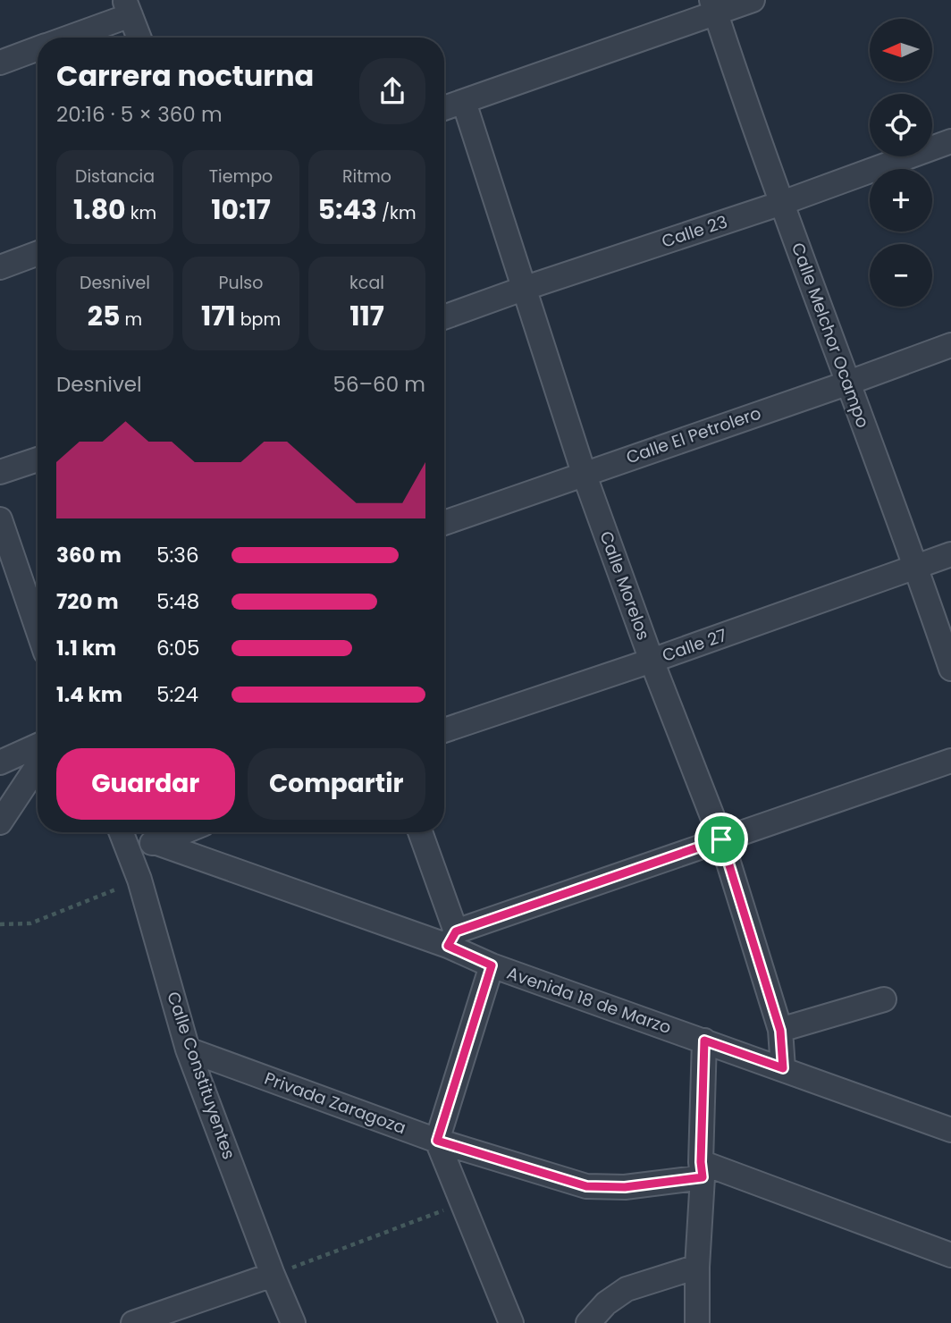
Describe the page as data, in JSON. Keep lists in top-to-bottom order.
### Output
{
  "streets": {
    "street": [
      "Calle 23",
      "Calle Melchor Ocampo",
      "Calle El Petrolero",
      "Calle Morelos",
      "Calle 27",
      "Avenida 18 de Marzo",
      "Calle Constituyentes",
      "Privada Zaragoza"
    ]
  },
  "crossings": [
    ["Calle 23", "Calle Melchor Ocampo"],
    ["Calle 23", "Calle Morelos"],
    ["Calle Melchor Ocampo", "Calle El Petrolero"],
    ["Calle Melchor Ocampo", "Calle 27"],
    ["Calle El Petrolero", "Calle Morelos"],
    ["Calle Morelos", "Calle 27"],
    ["Calle Morelos", "Avenida 18 de Marzo"],
    ["Calle Constituyentes", "Privada Zaragoza"]
  ],
  "north": "left",
  "page": {
    "map_buttons": ["+", "−"],
    "heading": ["Carrera nocturna", "20:16 · 5 × 360 m"],
    "stats": [
      ["Distancia", "1.80 km"],
      ["Tiempo", "10:17"],
      ["Ritmo", "5:43 /km"],
      ["Desnivel", "25 m"],
      ["Pulso", "171 bpm"],
      ["kcal", "117"]
    ],
    "chart": ["Desnivel", "56–60 m"],
    "list": [
      {
        "name": "360 m",
        "note": "5:36"
      },
      {
        "name": "720 m",
        "note": "5:48"
      },
      {
        "name": "1.1 km",
        "note": "6:05"
      },
      {
        "name": "1.4 km",
        "note": "5:24"
      }
    ],
    "buttons": ["Guardar", "Compartir"]
  }
}
